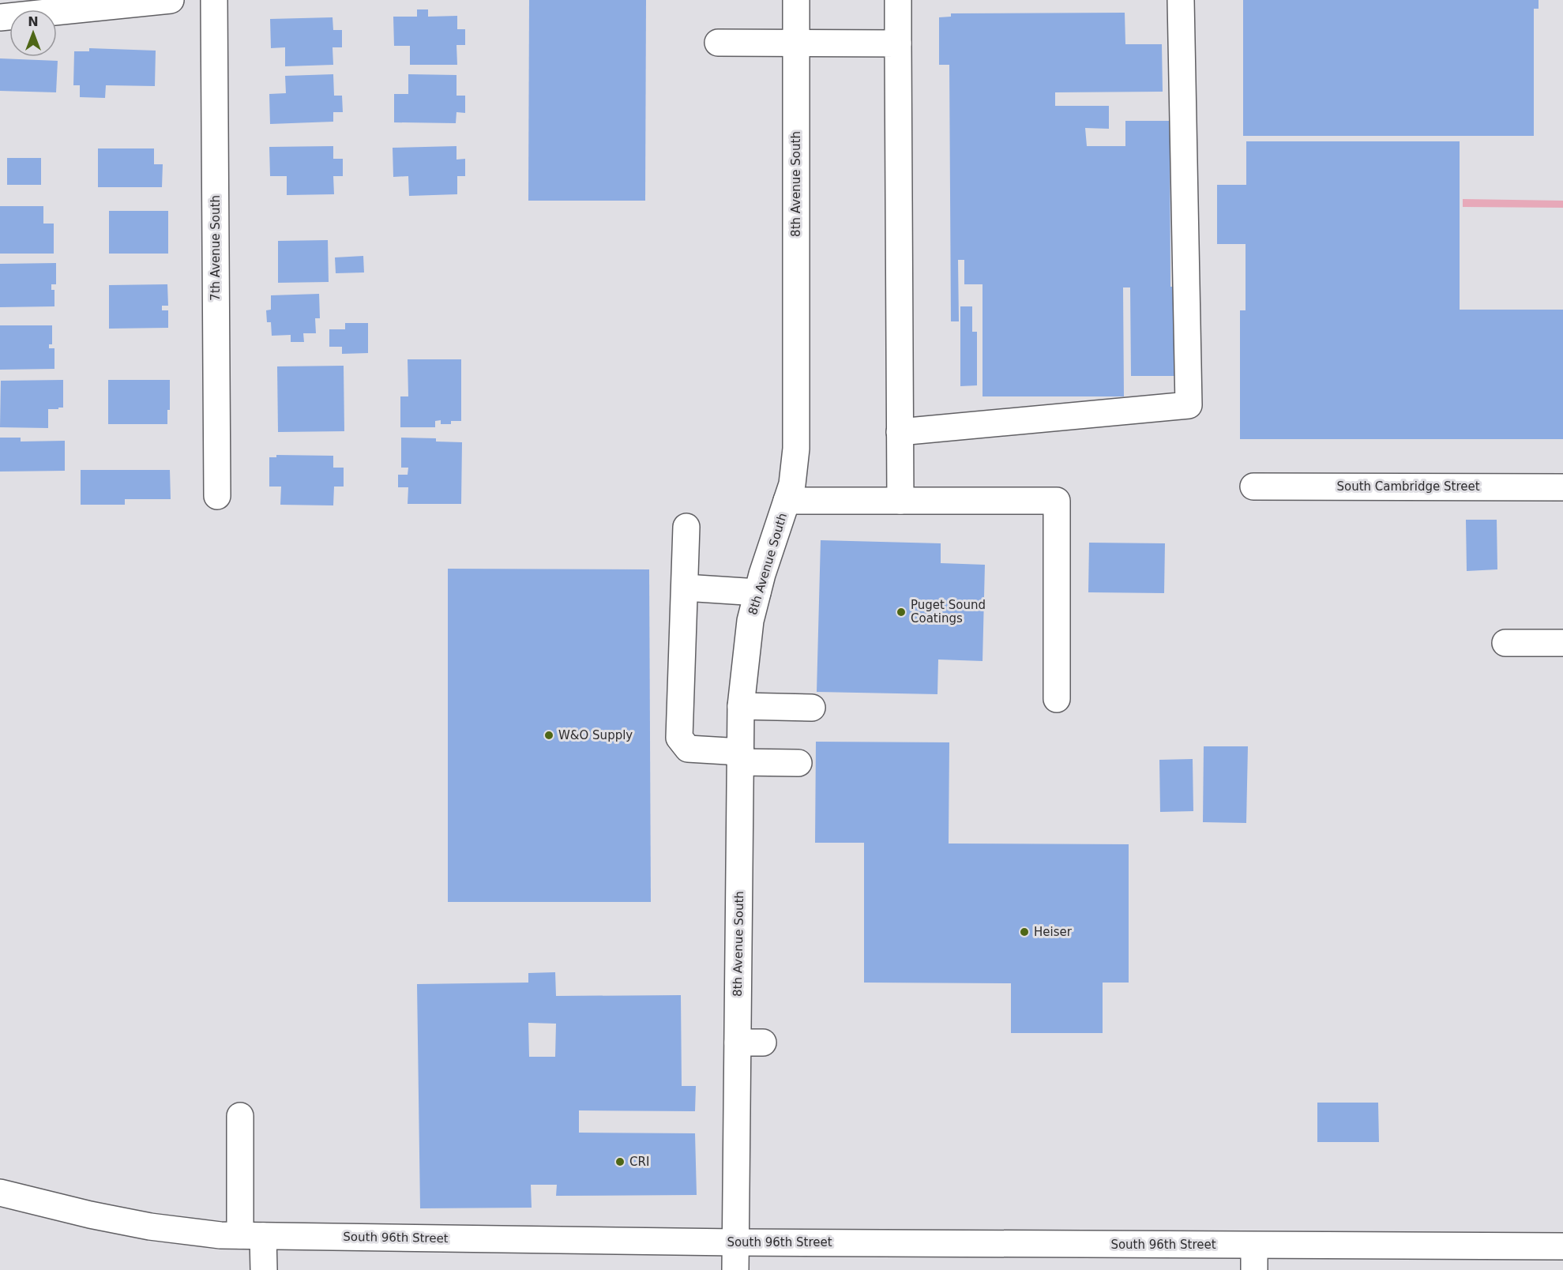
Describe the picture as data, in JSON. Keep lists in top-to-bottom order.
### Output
{
  "streets": {
    "street": [
      "8th Avenue South",
      "7th Avenue South",
      "South Cambridge Street",
      "South 96th Street"
    ]
  },
  "crossings": [
    ["8th Avenue South", "South 96th Street"]
  ],
  "places": [
    "Puget Sound Coatings",
    "W&O Supply",
    "Heiser",
    "CRI"
  ],
  "north": "top"
}
